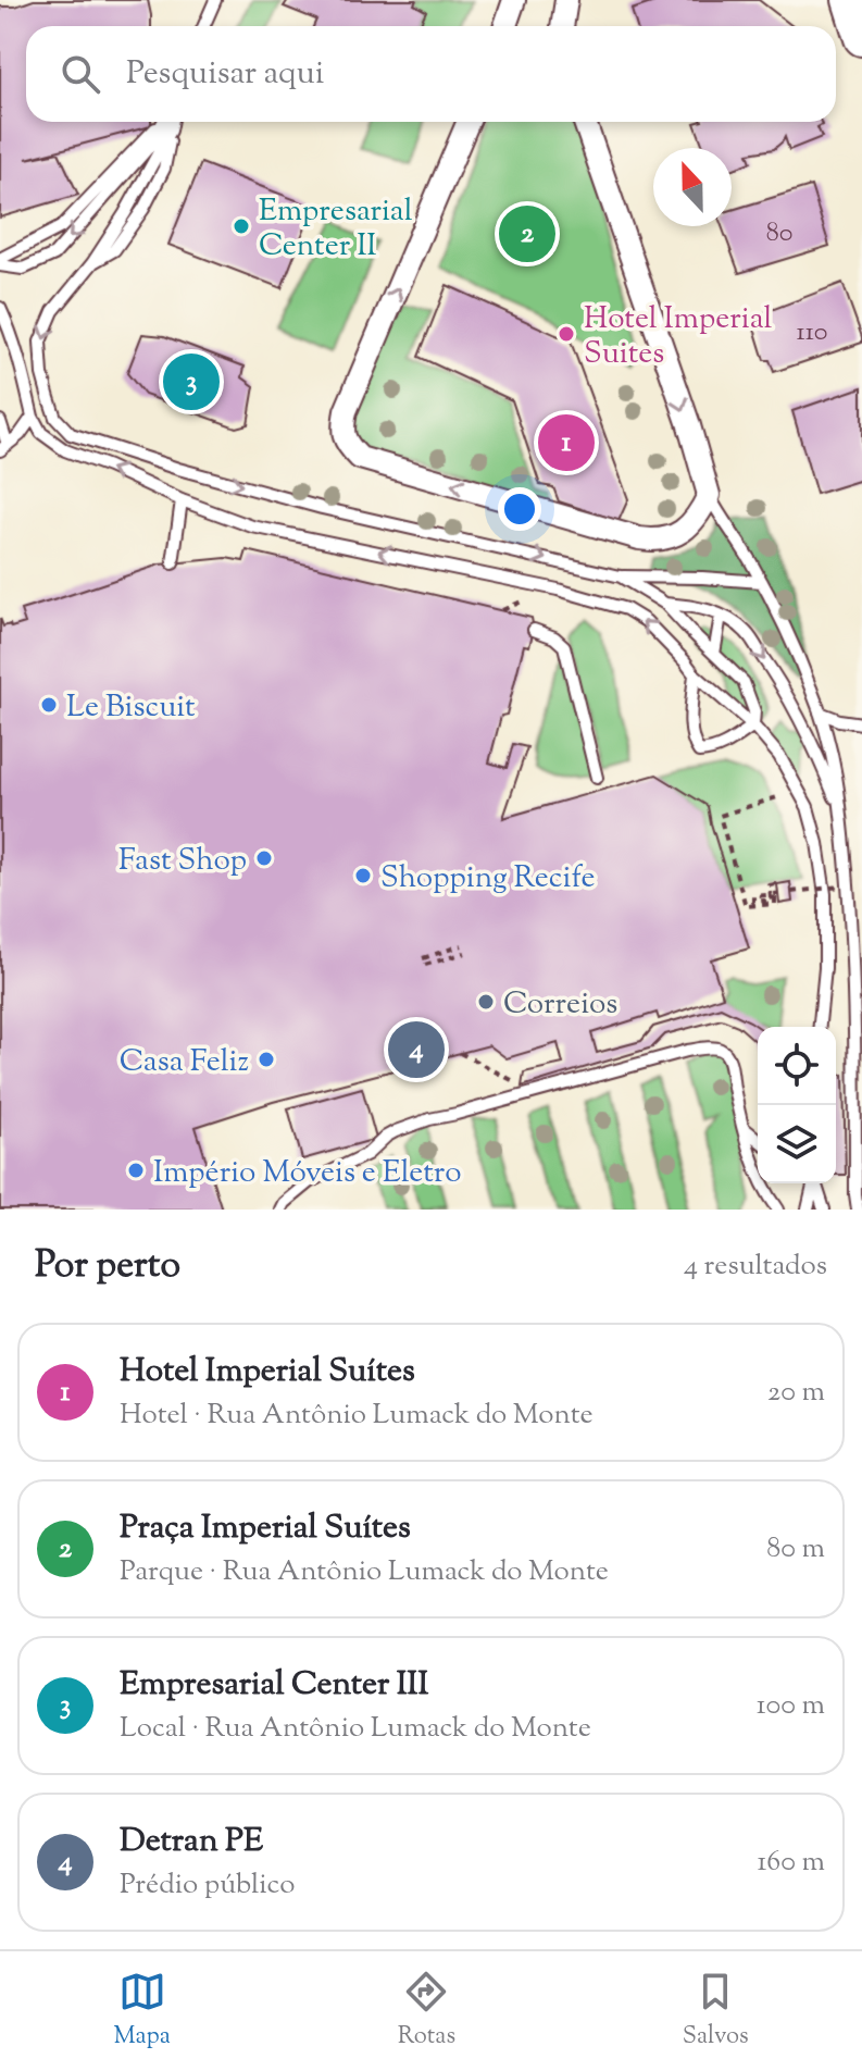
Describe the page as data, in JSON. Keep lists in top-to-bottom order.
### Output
{
  "places": [
    "Empresarial Center II",
    "Hotel Imperial Suites",
    "Le Biscuit",
    "Fast Shop",
    "Shopping Recife",
    "Correios",
    "Casa Feliz",
    "Império Móveis e Eletro"
  ],
  "house_numbers": ["80", "110"],
  "north": "top",
  "page": {
    "search": "Pesquisar aqui",
    "pins": [
      "2",
      "3",
      "1",
      "4"
    ],
    "heading": ["Por perto", "4 resultados"],
    "list": [
      {
        "mark": "1",
        "name": "Hotel Imperial Suítes",
        "note": "Hotel · Rua Antônio Lumack do Monte",
        "value": "20 m"
      },
      {
        "mark": "2",
        "name": "Praça Imperial Suítes",
        "note": "Parque · Rua Antônio Lumack do Monte",
        "value": "80 m"
      },
      {
        "mark": "3",
        "name": "Empresarial Center III",
        "note": "Local · Rua Antônio Lumack do Monte",
        "value": "100 m"
      },
      {
        "mark": "4",
        "name": "Detran PE",
        "note": "Prédio público",
        "value": "160 m"
      }
    ],
    "nav": ["Mapa", "Rotas", "Salvos"]
  }
}
